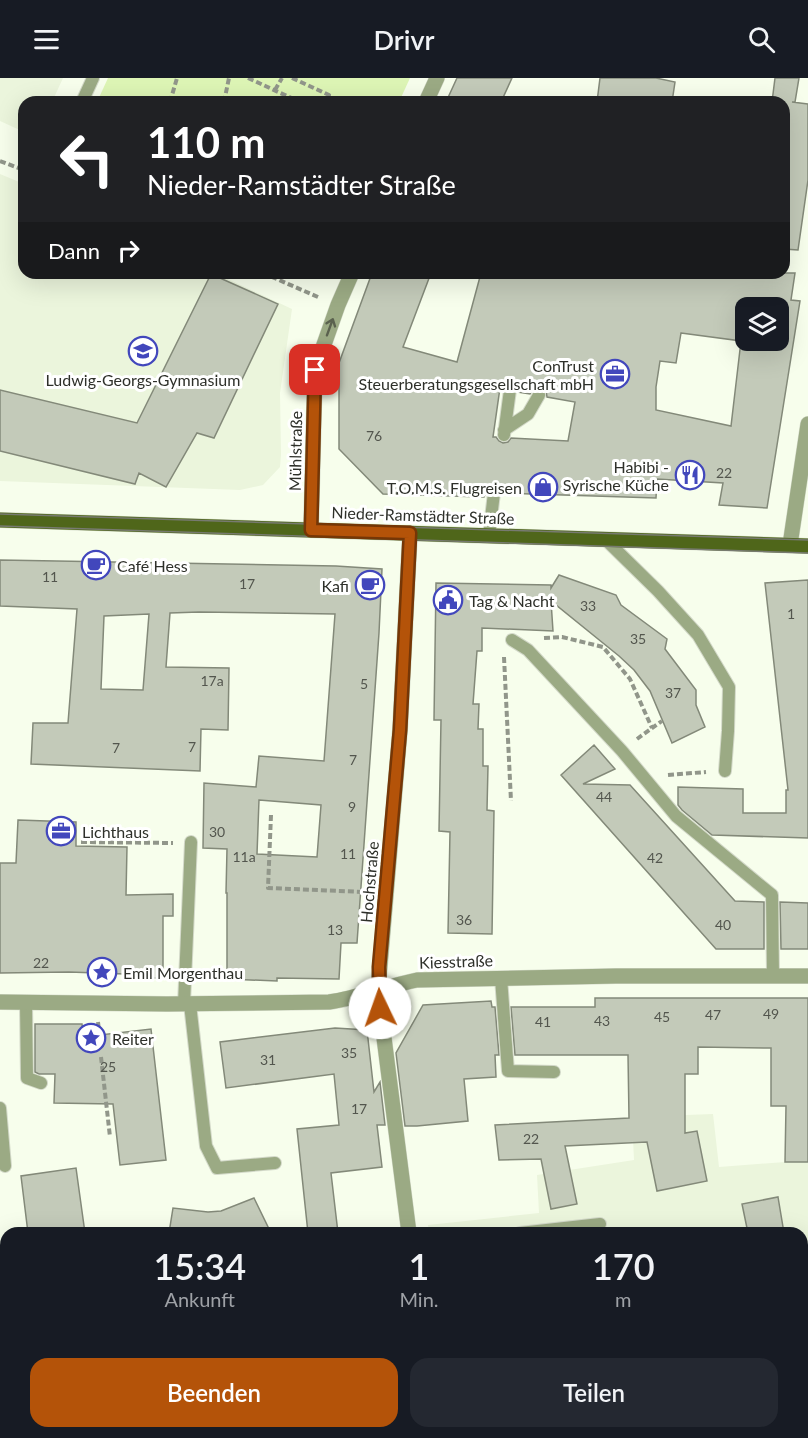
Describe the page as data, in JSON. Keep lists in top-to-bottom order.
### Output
{
  "streets": {
    "main road": ["Nieder-Ramstädter Straße"],
    "street": ["Mühlstraße", "Hochstraße", "Kiesstraße"]
  },
  "crossings": [
    ["Mühlstraße", "Nieder-Ramstädter Straße"],
    ["Nieder-Ramstädter Straße", "Hochstraße"],
    ["Hochstraße", "Kiesstraße"]
  ],
  "one_way": ["Mühlstraße"],
  "places": {
    "school or university": ["Ludwig-Georgs-Gymnasium"],
    "office": ["ConTrust Steuerberatungsgesellschaft mbH", "Lichthaus"],
    "restaurant": ["Habibi - Syrische Küche"],
    "shop": ["T.O.M.S. Flugreisen"],
    "cafe": ["Café Hess", "Kafi"],
    "public building": ["Tag & Nacht"],
    "place": ["Emil Morgenthau", "Reiter"]
  },
  "house_numbers": [
    "76",
    "22",
    "11",
    "17",
    "33",
    "1",
    "35",
    "17a",
    "5",
    "37",
    "7",
    "7",
    "7",
    "44",
    "9",
    "30",
    "11",
    "11a",
    "42",
    "36",
    "40",
    "13",
    "22",
    "49",
    "47",
    "45",
    "43",
    "41",
    "35",
    "31",
    "25",
    "17",
    "22"
  ],
  "page": {
    "header": "Drivr",
    "turn": ["110 m", "Nieder-Ramstädter Straße"],
    "then": "Dann",
    "eta": [
      "15:34",
      "Ankunft",
      "1",
      "Min.",
      "170",
      "m"
    ],
    "buttons": ["Beenden", "Teilen"]
  }
}
